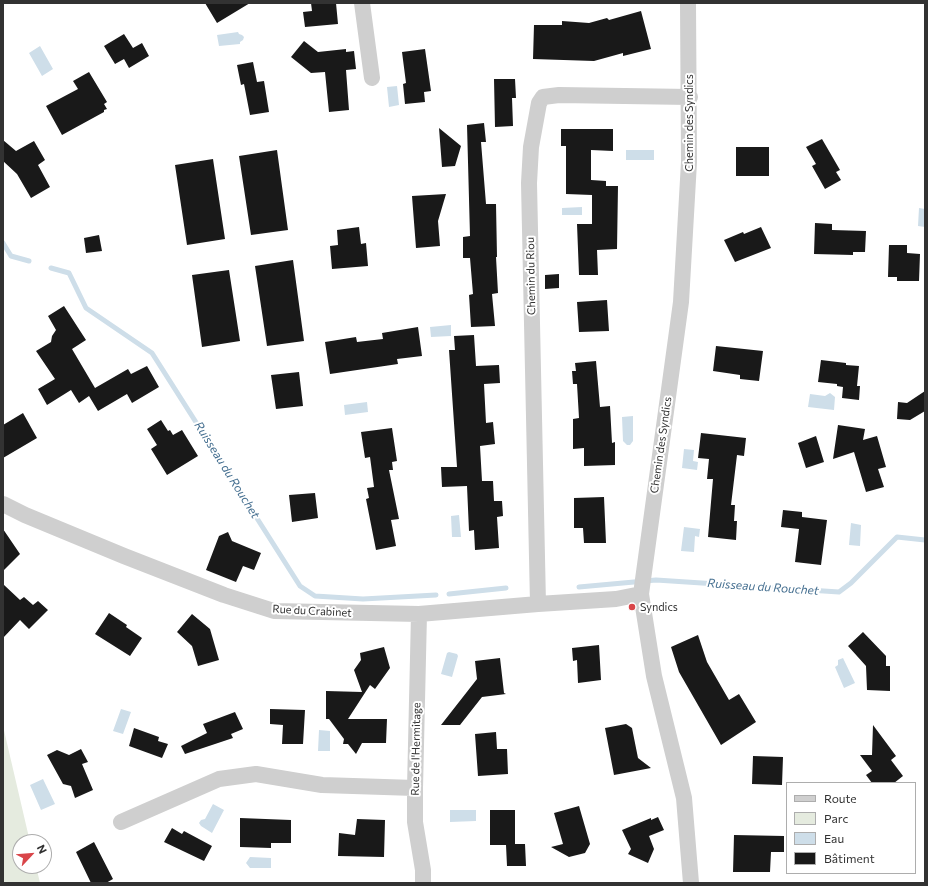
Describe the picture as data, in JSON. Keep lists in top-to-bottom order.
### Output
{
  "streets": {
    "street": [
      "Chemin des Syndics",
      "Chemin du Riou",
      "Rue du Crabinet",
      "Rue de l'Hermitage"
    ]
  },
  "crossings": [
    ["Chemin des Syndics", "Chemin du Riou"],
    ["Chemin des Syndics", "Rue du Crabinet"],
    ["Chemin du Riou", "Rue du Crabinet"],
    ["Rue du Crabinet", "Rue de l'Hermitage"]
  ],
  "water": ["Ruisseau du Rouchet"],
  "places": ["Syndics"],
  "legend": [
    "Route",
    "Parc",
    "Eau",
    "Bâtiment"
  ],
  "north": "top right"
}
